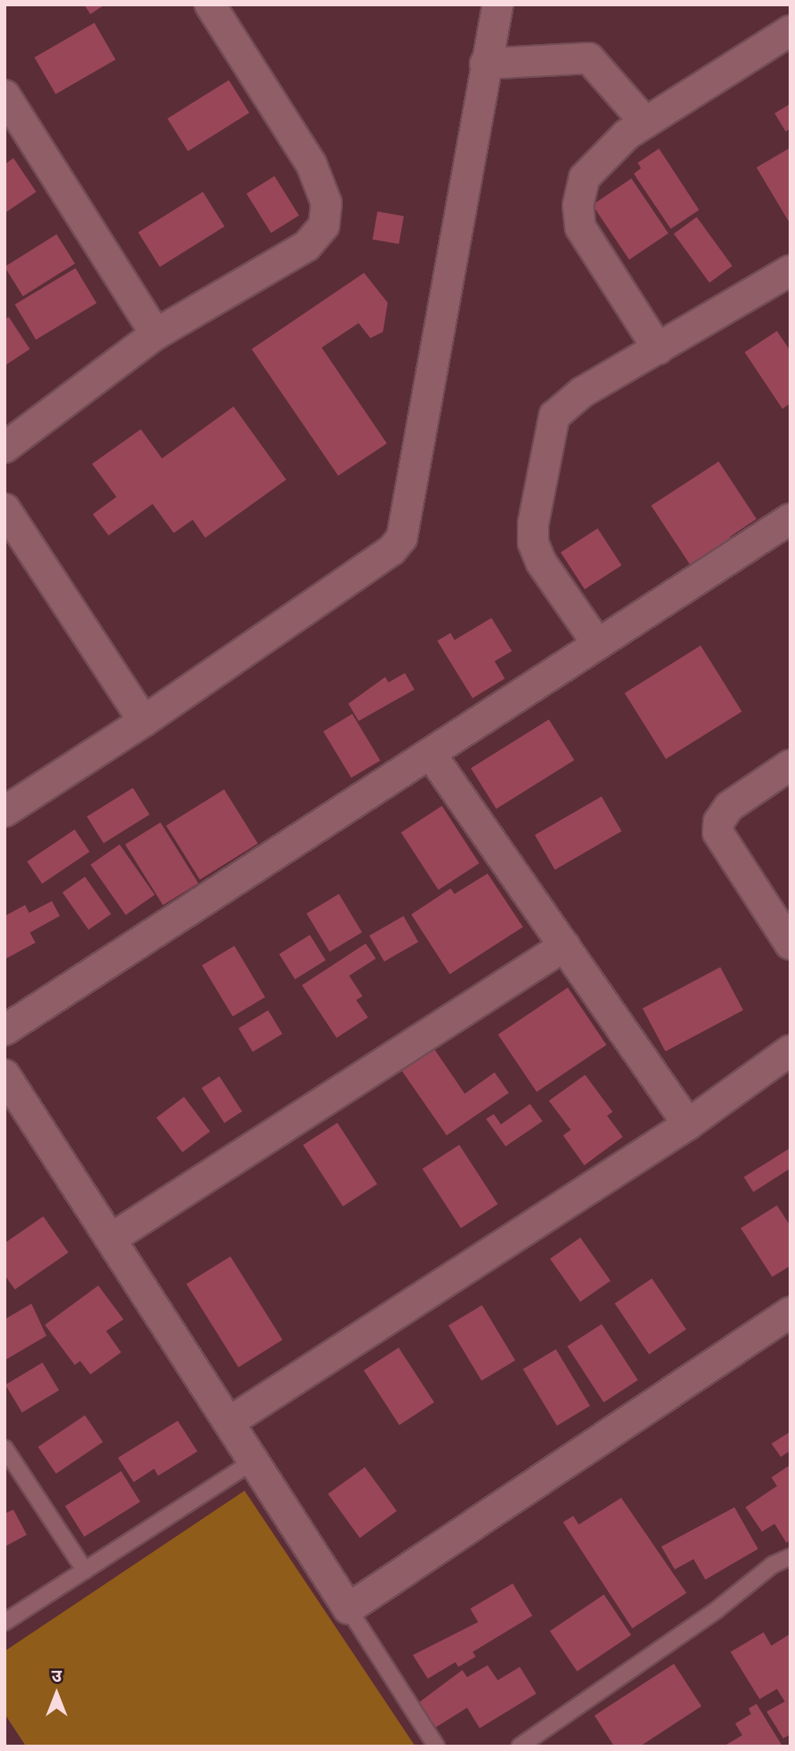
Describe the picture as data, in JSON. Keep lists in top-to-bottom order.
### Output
{
  "north": "top"
}
